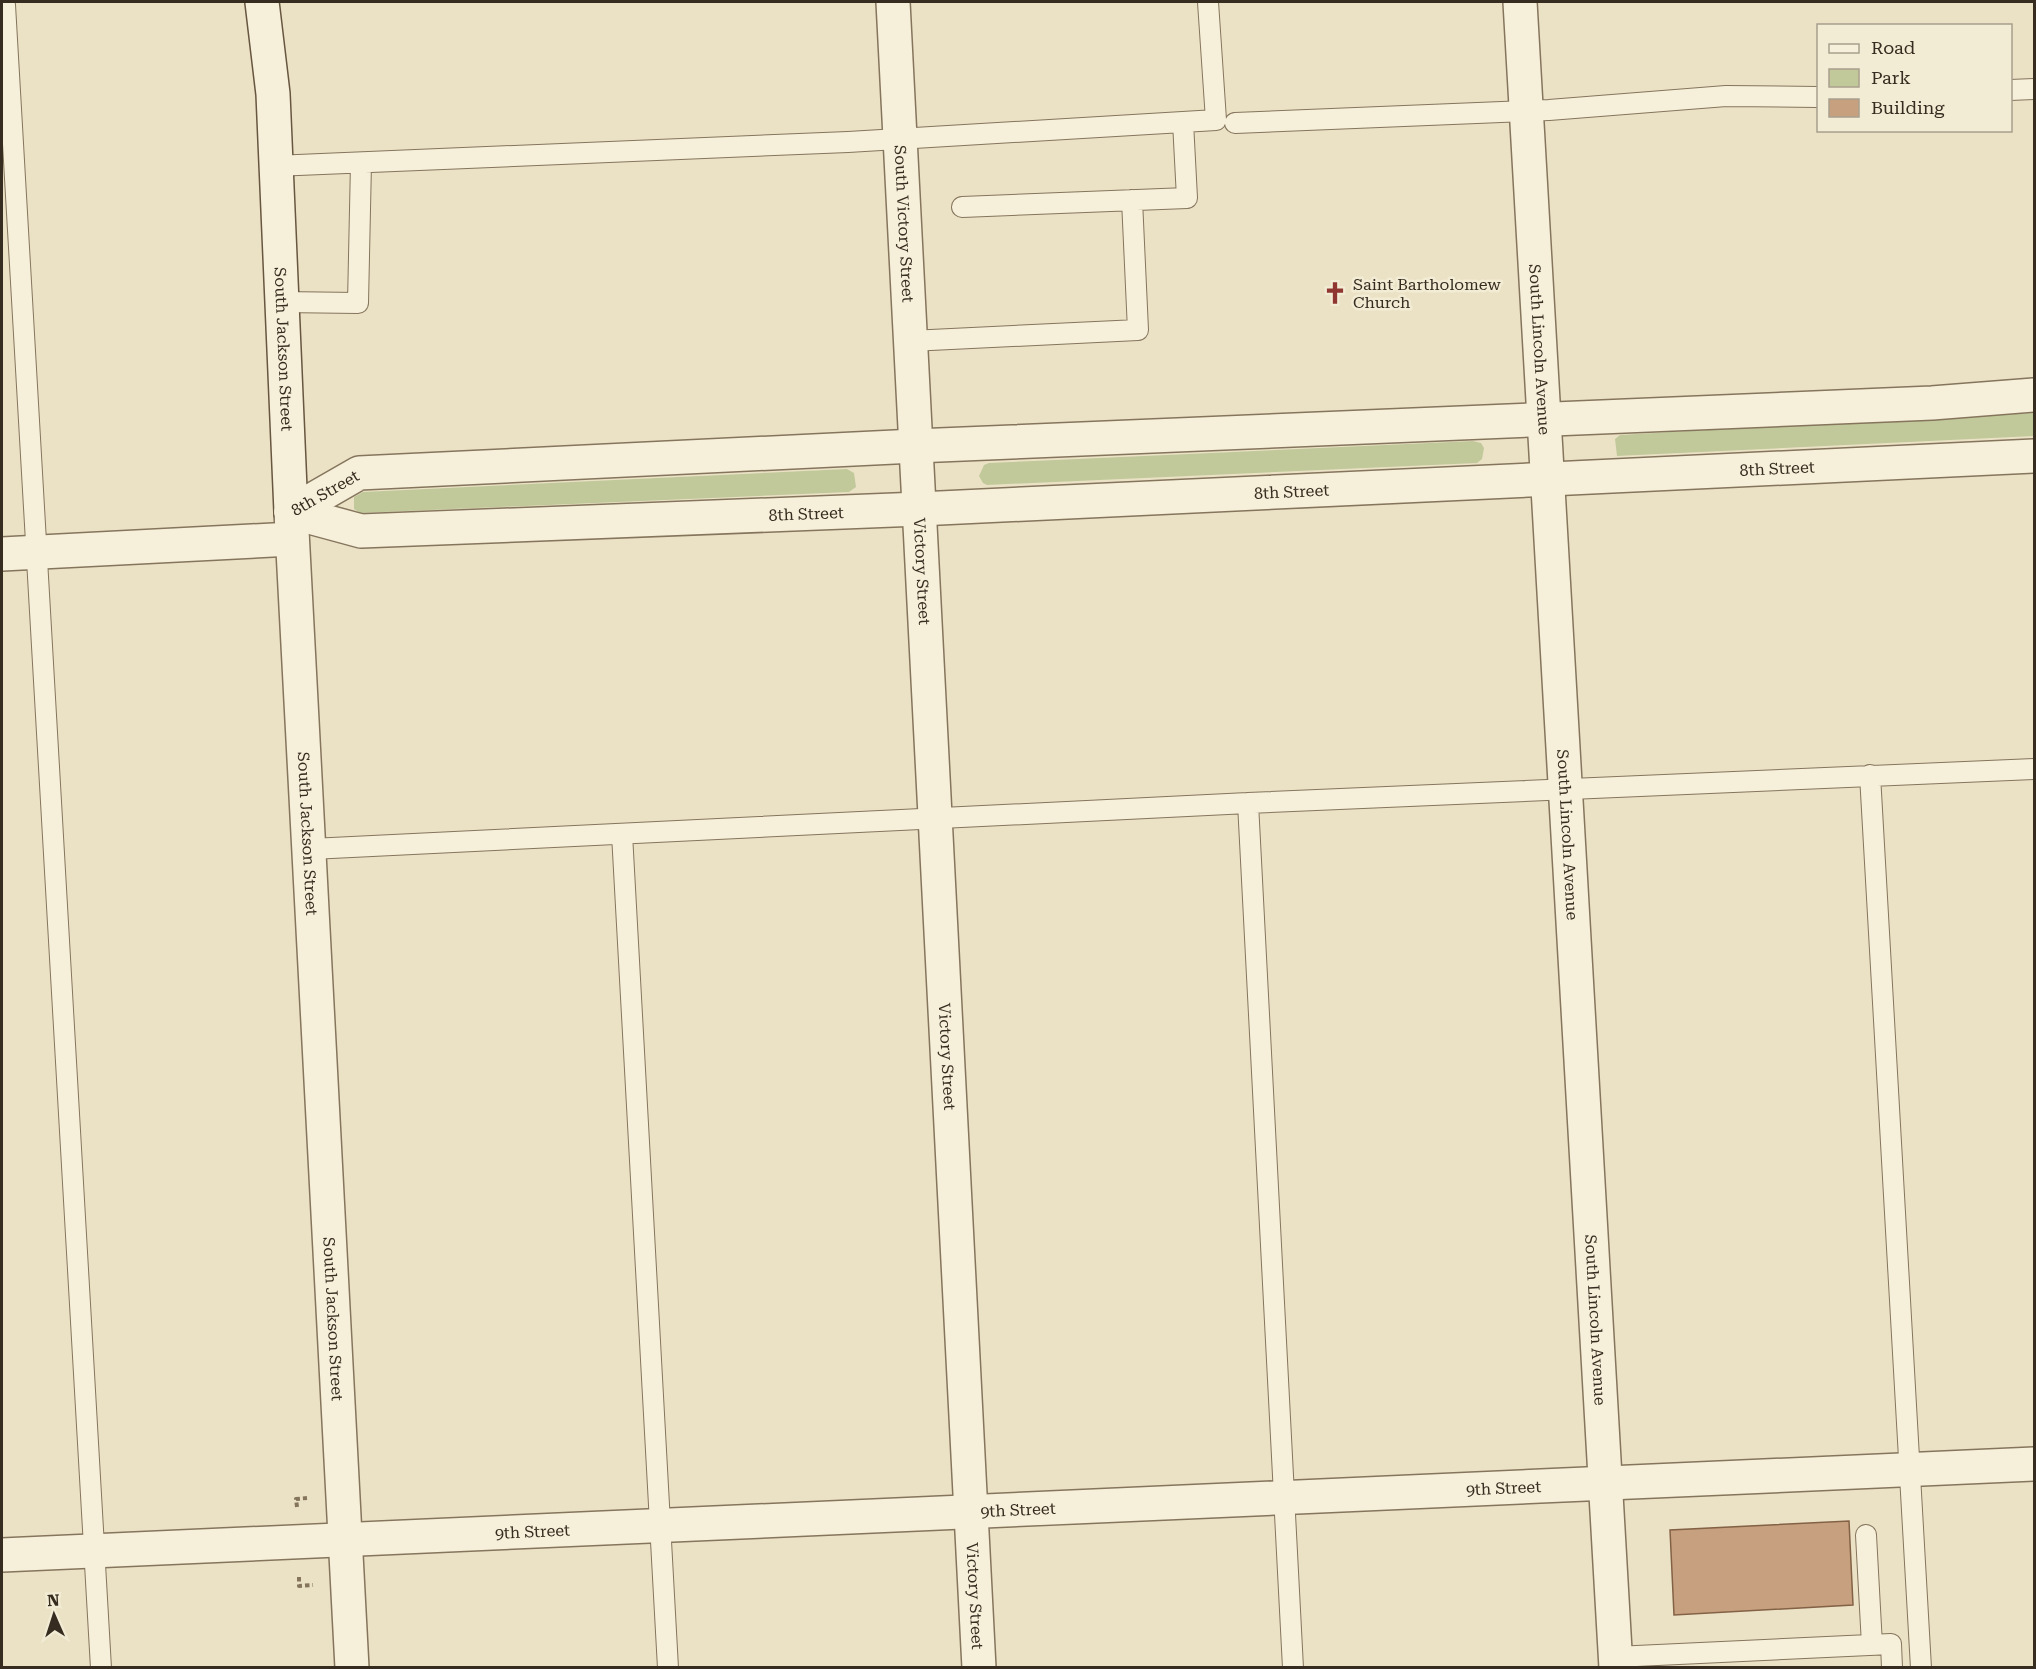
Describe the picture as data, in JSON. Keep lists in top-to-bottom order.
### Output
{
  "streets": {
    "street": [
      "South Victory Street",
      "South Jackson Street",
      "South Lincoln Avenue",
      "8th Street",
      "Victory Street",
      "9th Street"
    ]
  },
  "crossings": [
    ["South Victory Street", "8th Street"],
    ["South Victory Street", "Victory Street"],
    ["South Jackson Street", "8th Street"],
    ["South Jackson Street", "9th Street"],
    ["South Lincoln Avenue", "8th Street"],
    ["South Lincoln Avenue", "9th Street"],
    ["8th Street", "Victory Street"],
    ["Victory Street", "9th Street"]
  ],
  "places": {
    "church": ["Saint Bartholomew Church"]
  },
  "legend": ["Road", "Park", "Building"],
  "north": "top"
}
